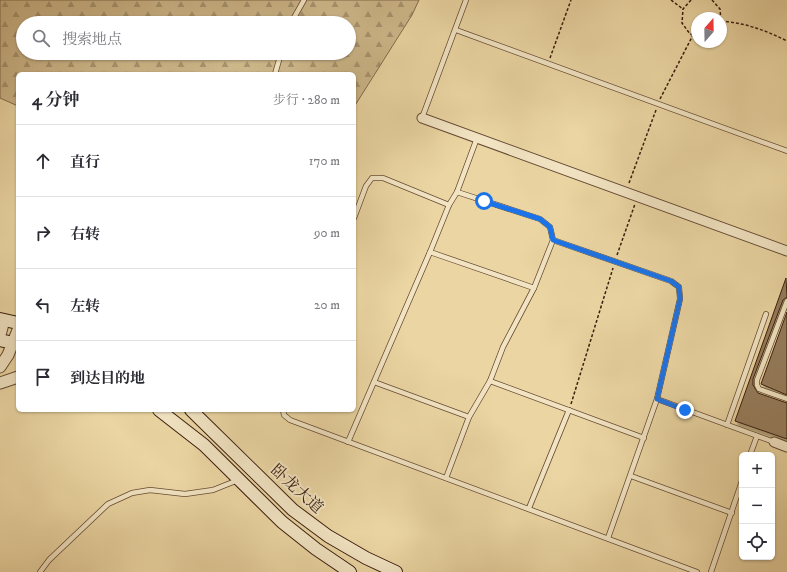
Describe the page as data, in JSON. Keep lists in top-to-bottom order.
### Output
{
  "streets": {
    "main road": ["卧龙大道"]
  },
  "north": "top",
  "page": {
    "search": "搜索地点",
    "heading": ["4 分钟", "步行 · 280 m"],
    "list": [
      ["直行", "170 m"],
      ["右转", "90 m"],
      ["左转", "20 m"],
      "到达目的地"
    ],
    "map_buttons": ["+", "−"]
  }
}
